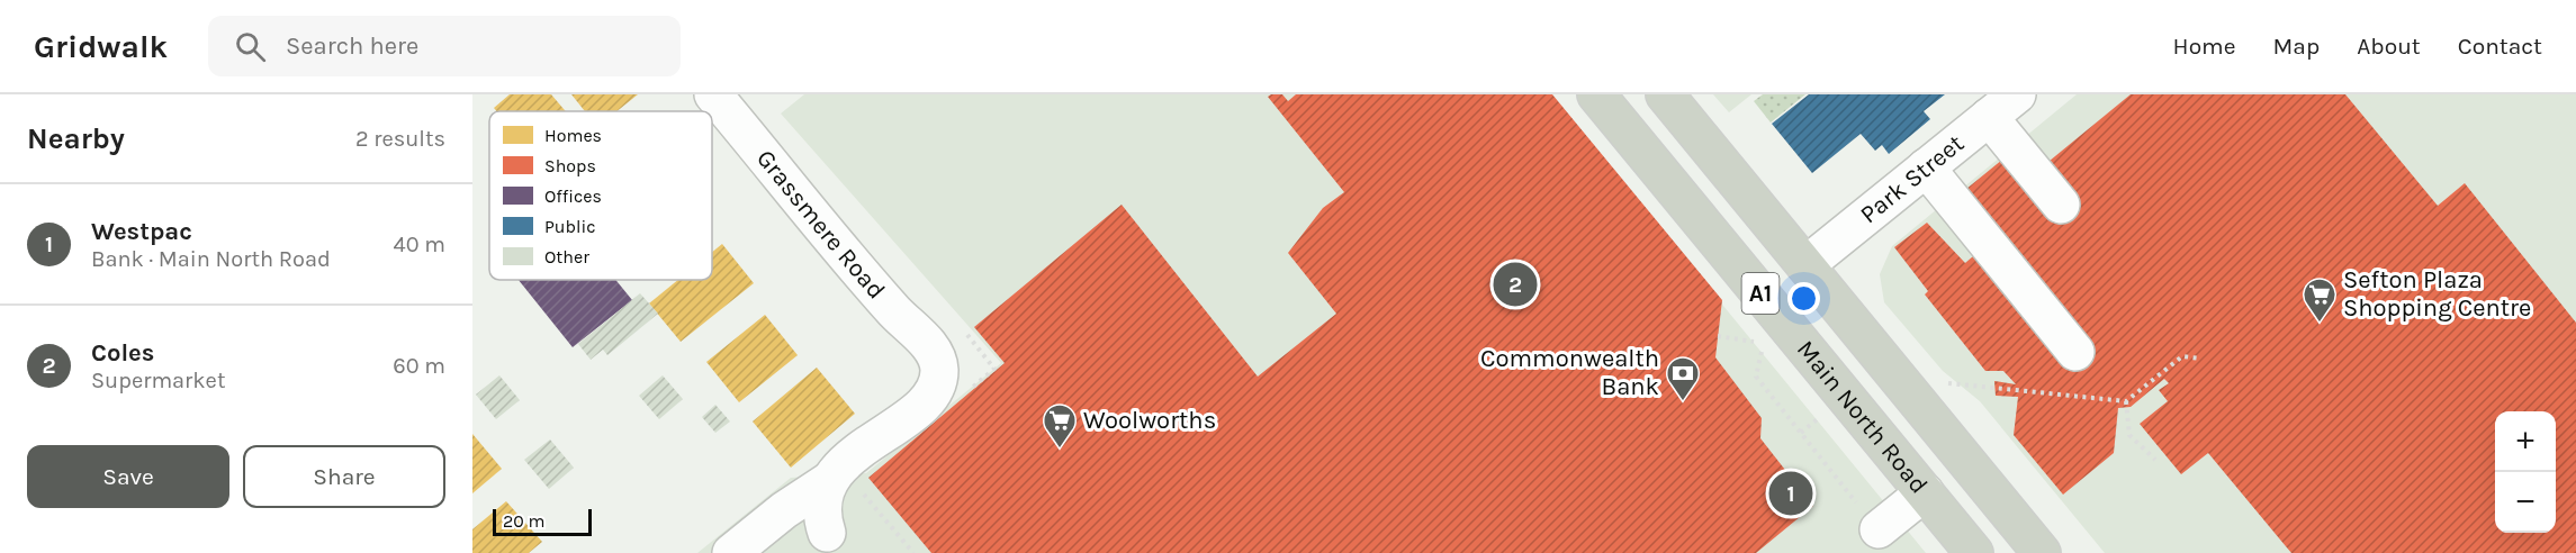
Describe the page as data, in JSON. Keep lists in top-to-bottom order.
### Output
{
  "streets": {
    "highway": ["A1", "Main North Road"],
    "street": ["Park Street", "Grassmere Road"]
  },
  "crossings": [
    ["Park Street", "Main North Road"]
  ],
  "places": {
    "supermarket": ["Sefton Plaza Shopping Centre", "Woolworths"],
    "bank": ["Commonwealth Bank"]
  },
  "legend": [
    "Homes",
    "Shops",
    "Offices",
    "Public",
    "Other"
  ],
  "scale_bar": "20 m",
  "page": {
    "header": "Gridwalk",
    "search": "Search here",
    "nav": [
      "Home",
      "Map",
      "About",
      "Contact"
    ],
    "heading": ["Nearby", "2 results"],
    "list": [
      {
        "mark": "1",
        "name": "Westpac",
        "note": "Bank · Main North Road",
        "value": "40 m"
      },
      {
        "mark": "2",
        "name": "Coles",
        "note": "Supermarket",
        "value": "60 m"
      }
    ],
    "pins": ["2", "1"],
    "map_buttons": ["+", "−"],
    "buttons": ["Save", "Share"],
    "scale": "20 m"
  }
}
